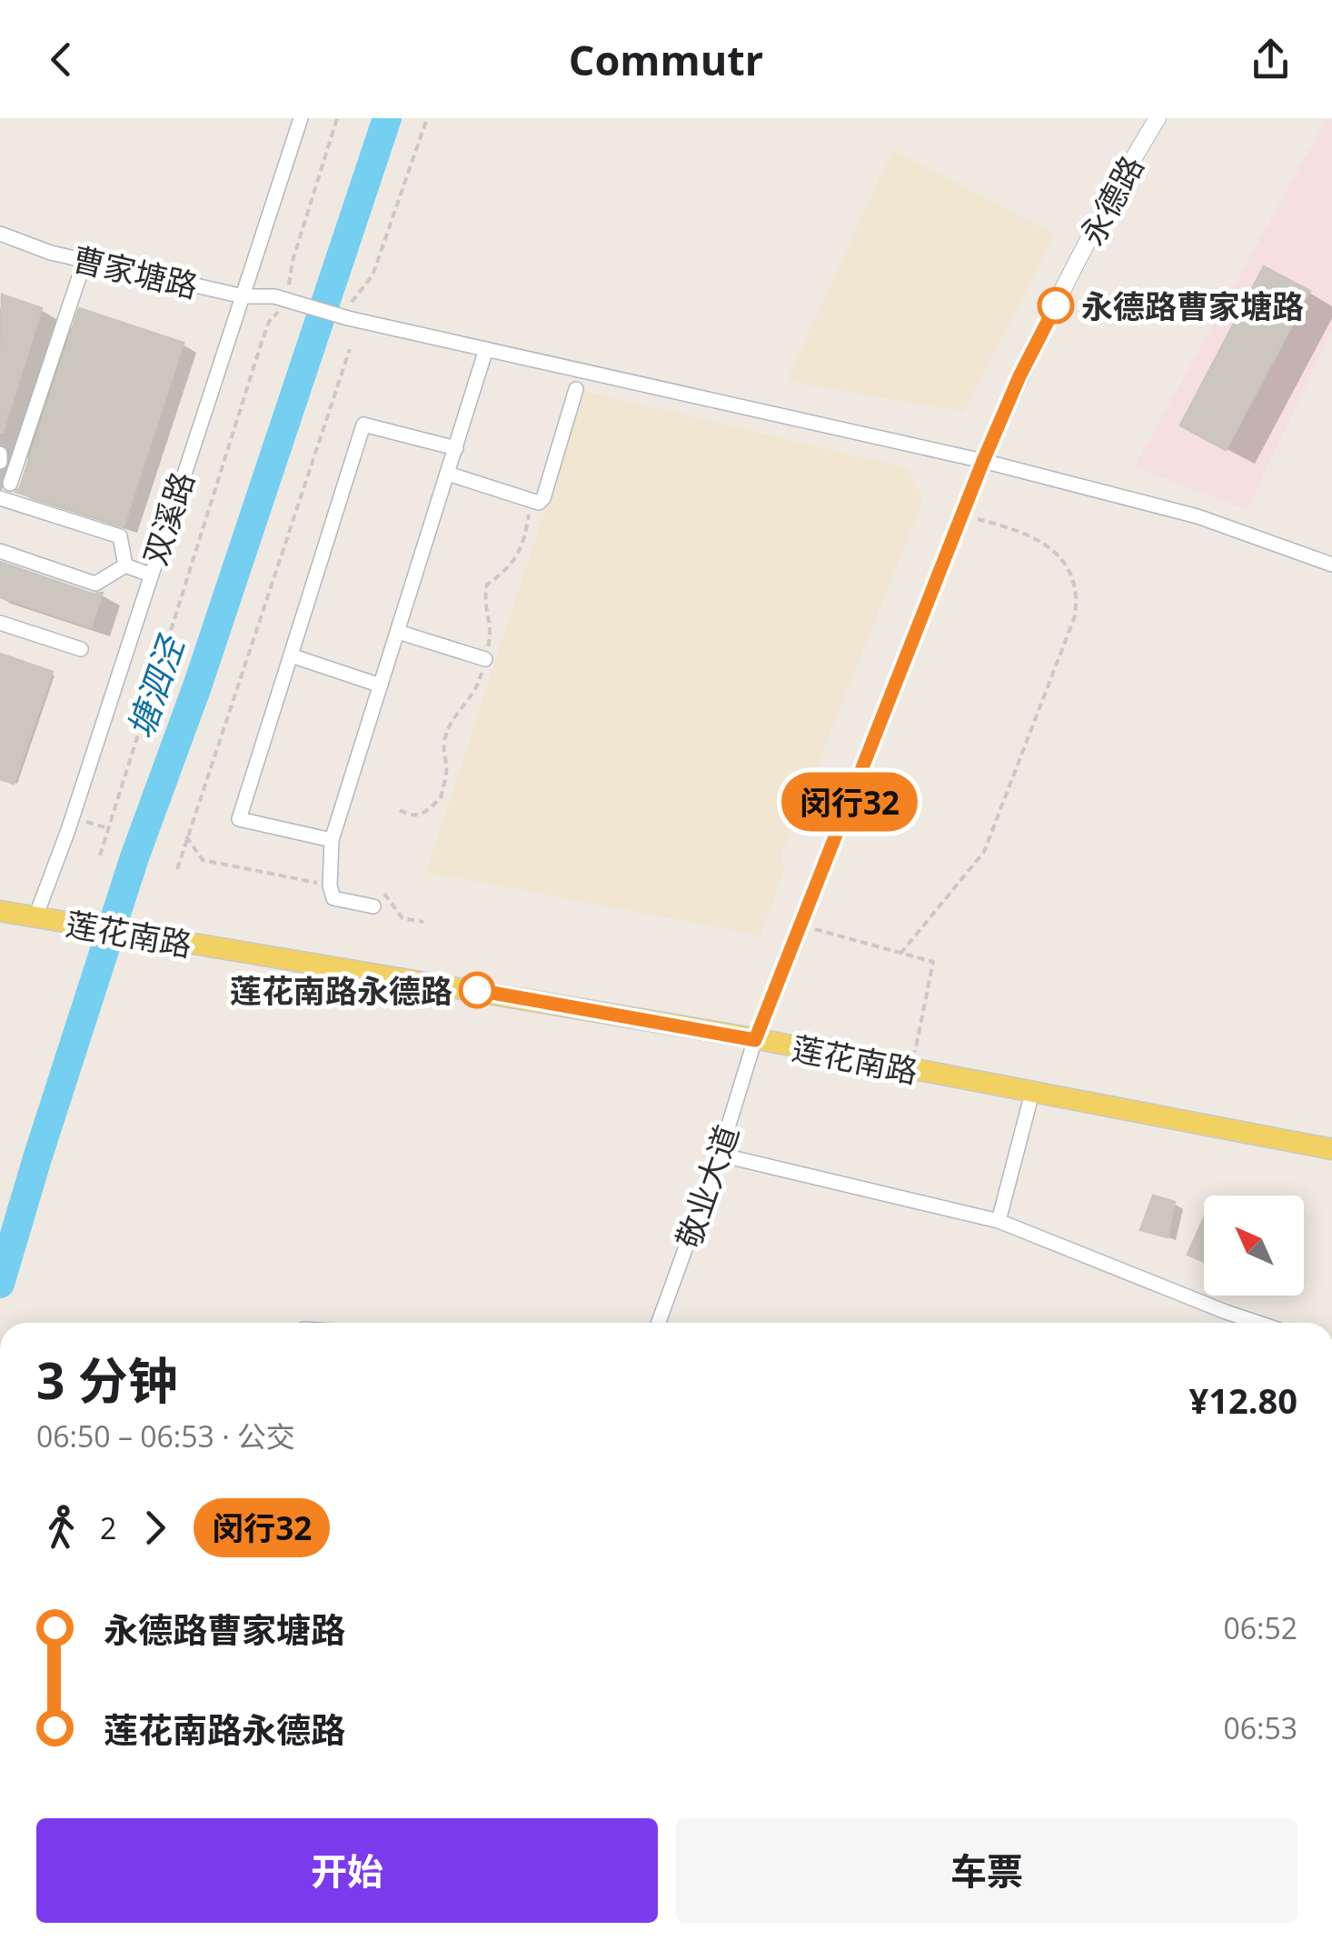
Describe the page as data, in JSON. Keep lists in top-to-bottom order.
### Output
{
  "streets": {
    "main road": ["莲花南路"],
    "street": [
      "永德路",
      "曹家塘路",
      "双溪路",
      "敬业大道"
    ]
  },
  "crossings": [
    ["永德路", "曹家塘路"],
    ["永德路", "莲花南路"],
    ["永德路", "敬业大道"],
    ["曹家塘路", "双溪路"],
    ["双溪路", "莲花南路"],
    ["莲花南路", "敬业大道"]
  ],
  "water": ["塘泗泾"],
  "places": ["永德路曹家塘路", "莲花南路永德路"],
  "lines": ["bus line 闵行32"],
  "north": "top left",
  "page": {
    "header": "Commutr",
    "on_map": "闵行32",
    "heading": ["3 分钟", "06:50 – 06:53 · 公交", "¥12.80"],
    "legs": ["2", "闵行32"],
    "list": [
      {
        "name": "永德路曹家塘路",
        "value": "06:52"
      },
      {
        "name": "莲花南路永德路",
        "value": "06:53"
      }
    ],
    "buttons": ["开始", "车票"]
  }
}
